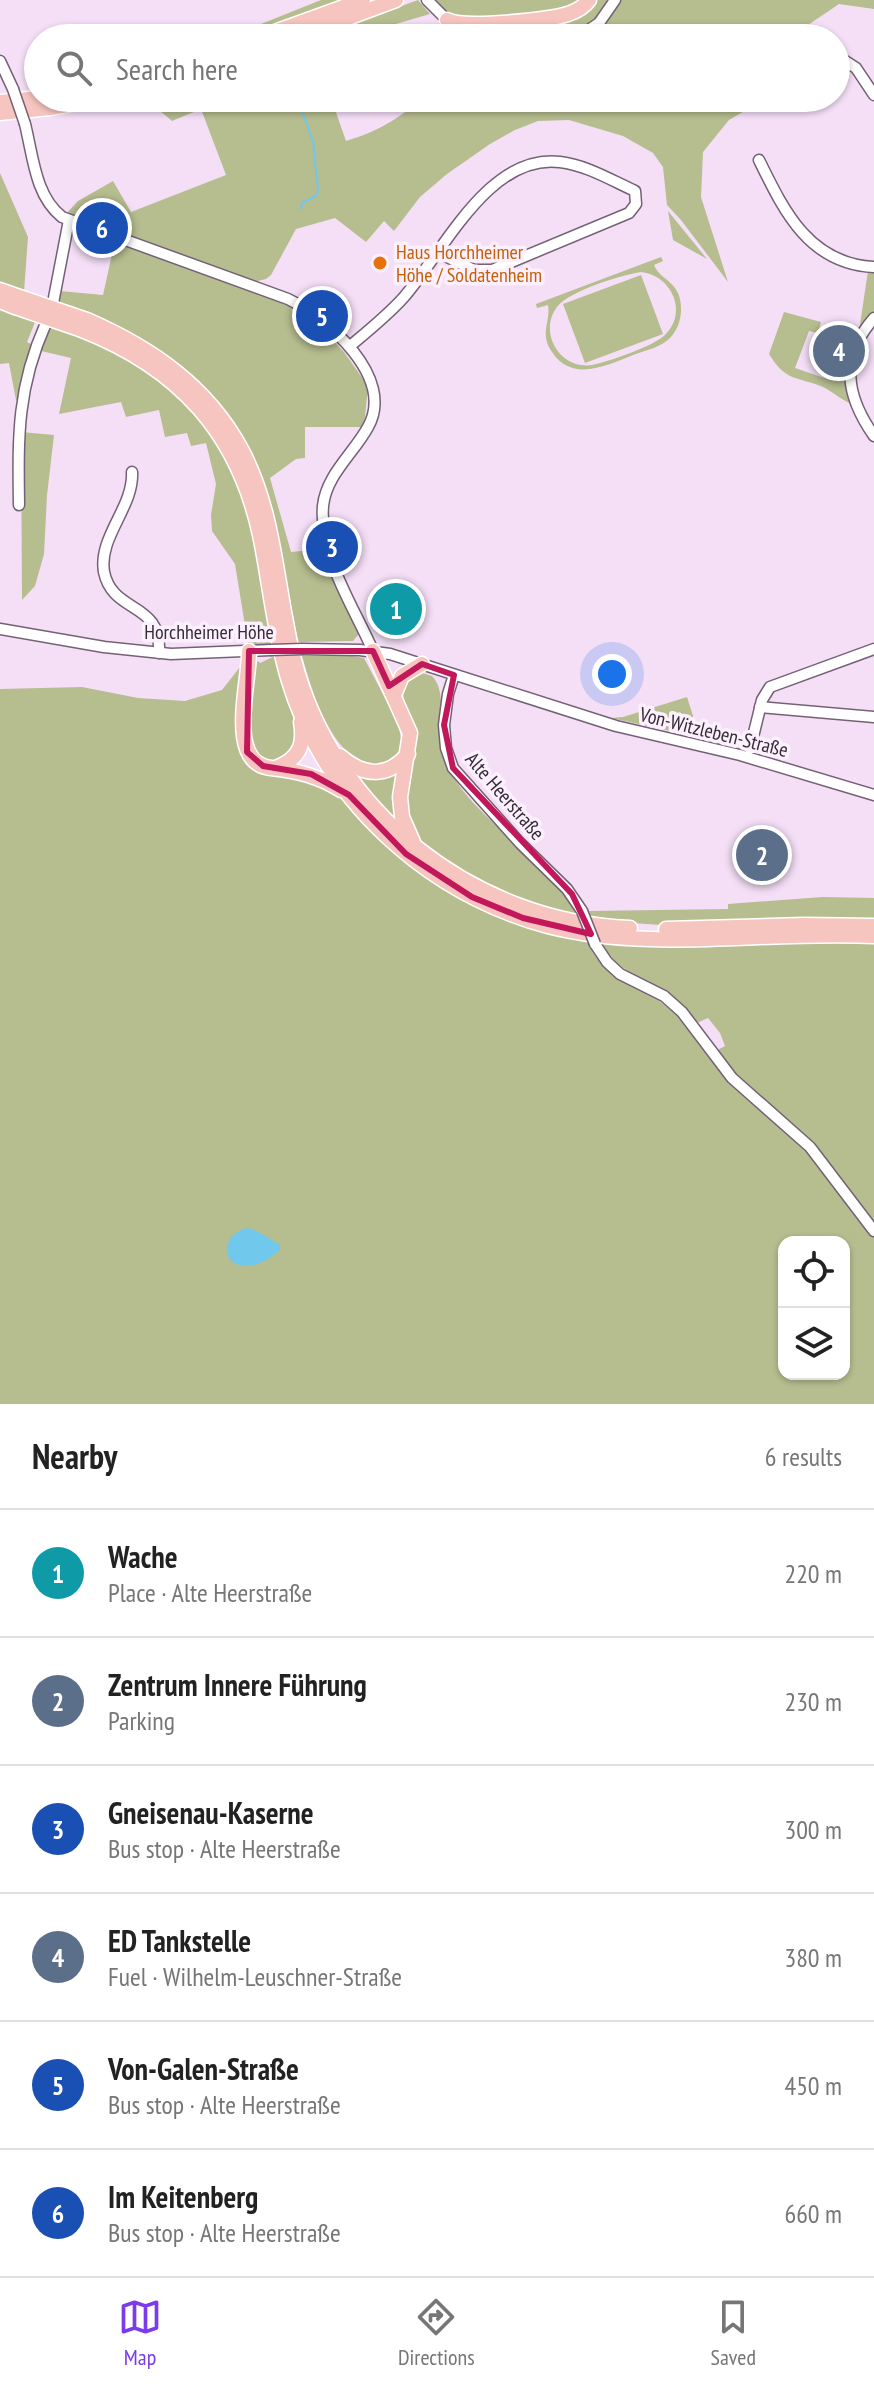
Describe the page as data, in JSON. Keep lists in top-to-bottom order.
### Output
{
  "streets": {
    "street": ["Horchheimer Höhe", "Von-Witzleben-Straße", "Alte Heerstraße"]
  },
  "crossings": [
    ["Von-Witzleben-Straße", "Alte Heerstraße"]
  ],
  "places": ["Haus Horchheimer Höhe / Soldatenheim"],
  "page": {
    "search": "Search here",
    "pins": [
      "6",
      "5",
      "4",
      "3",
      "1",
      "2"
    ],
    "heading": ["Nearby", "6 results"],
    "list": [
      {
        "mark": "1",
        "name": "Wache",
        "note": "Place · Alte Heerstraße",
        "value": "220 m"
      },
      {
        "mark": "2",
        "name": "Zentrum Innere Führung",
        "note": "Parking",
        "value": "230 m"
      },
      {
        "mark": "3",
        "name": "Gneisenau-Kaserne",
        "note": "Bus stop · Alte Heerstraße",
        "value": "300 m"
      },
      {
        "mark": "4",
        "name": "ED Tankstelle",
        "note": "Fuel · Wilhelm-Leuschner-Straße",
        "value": "380 m"
      },
      {
        "mark": "5",
        "name": "Von-Galen-Straße",
        "note": "Bus stop · Alte Heerstraße",
        "value": "450 m"
      },
      {
        "mark": "6",
        "name": "Im Keitenberg",
        "note": "Bus stop · Alte Heerstraße",
        "value": "660 m"
      }
    ],
    "nav": ["Map", "Directions", "Saved"]
  }
}
